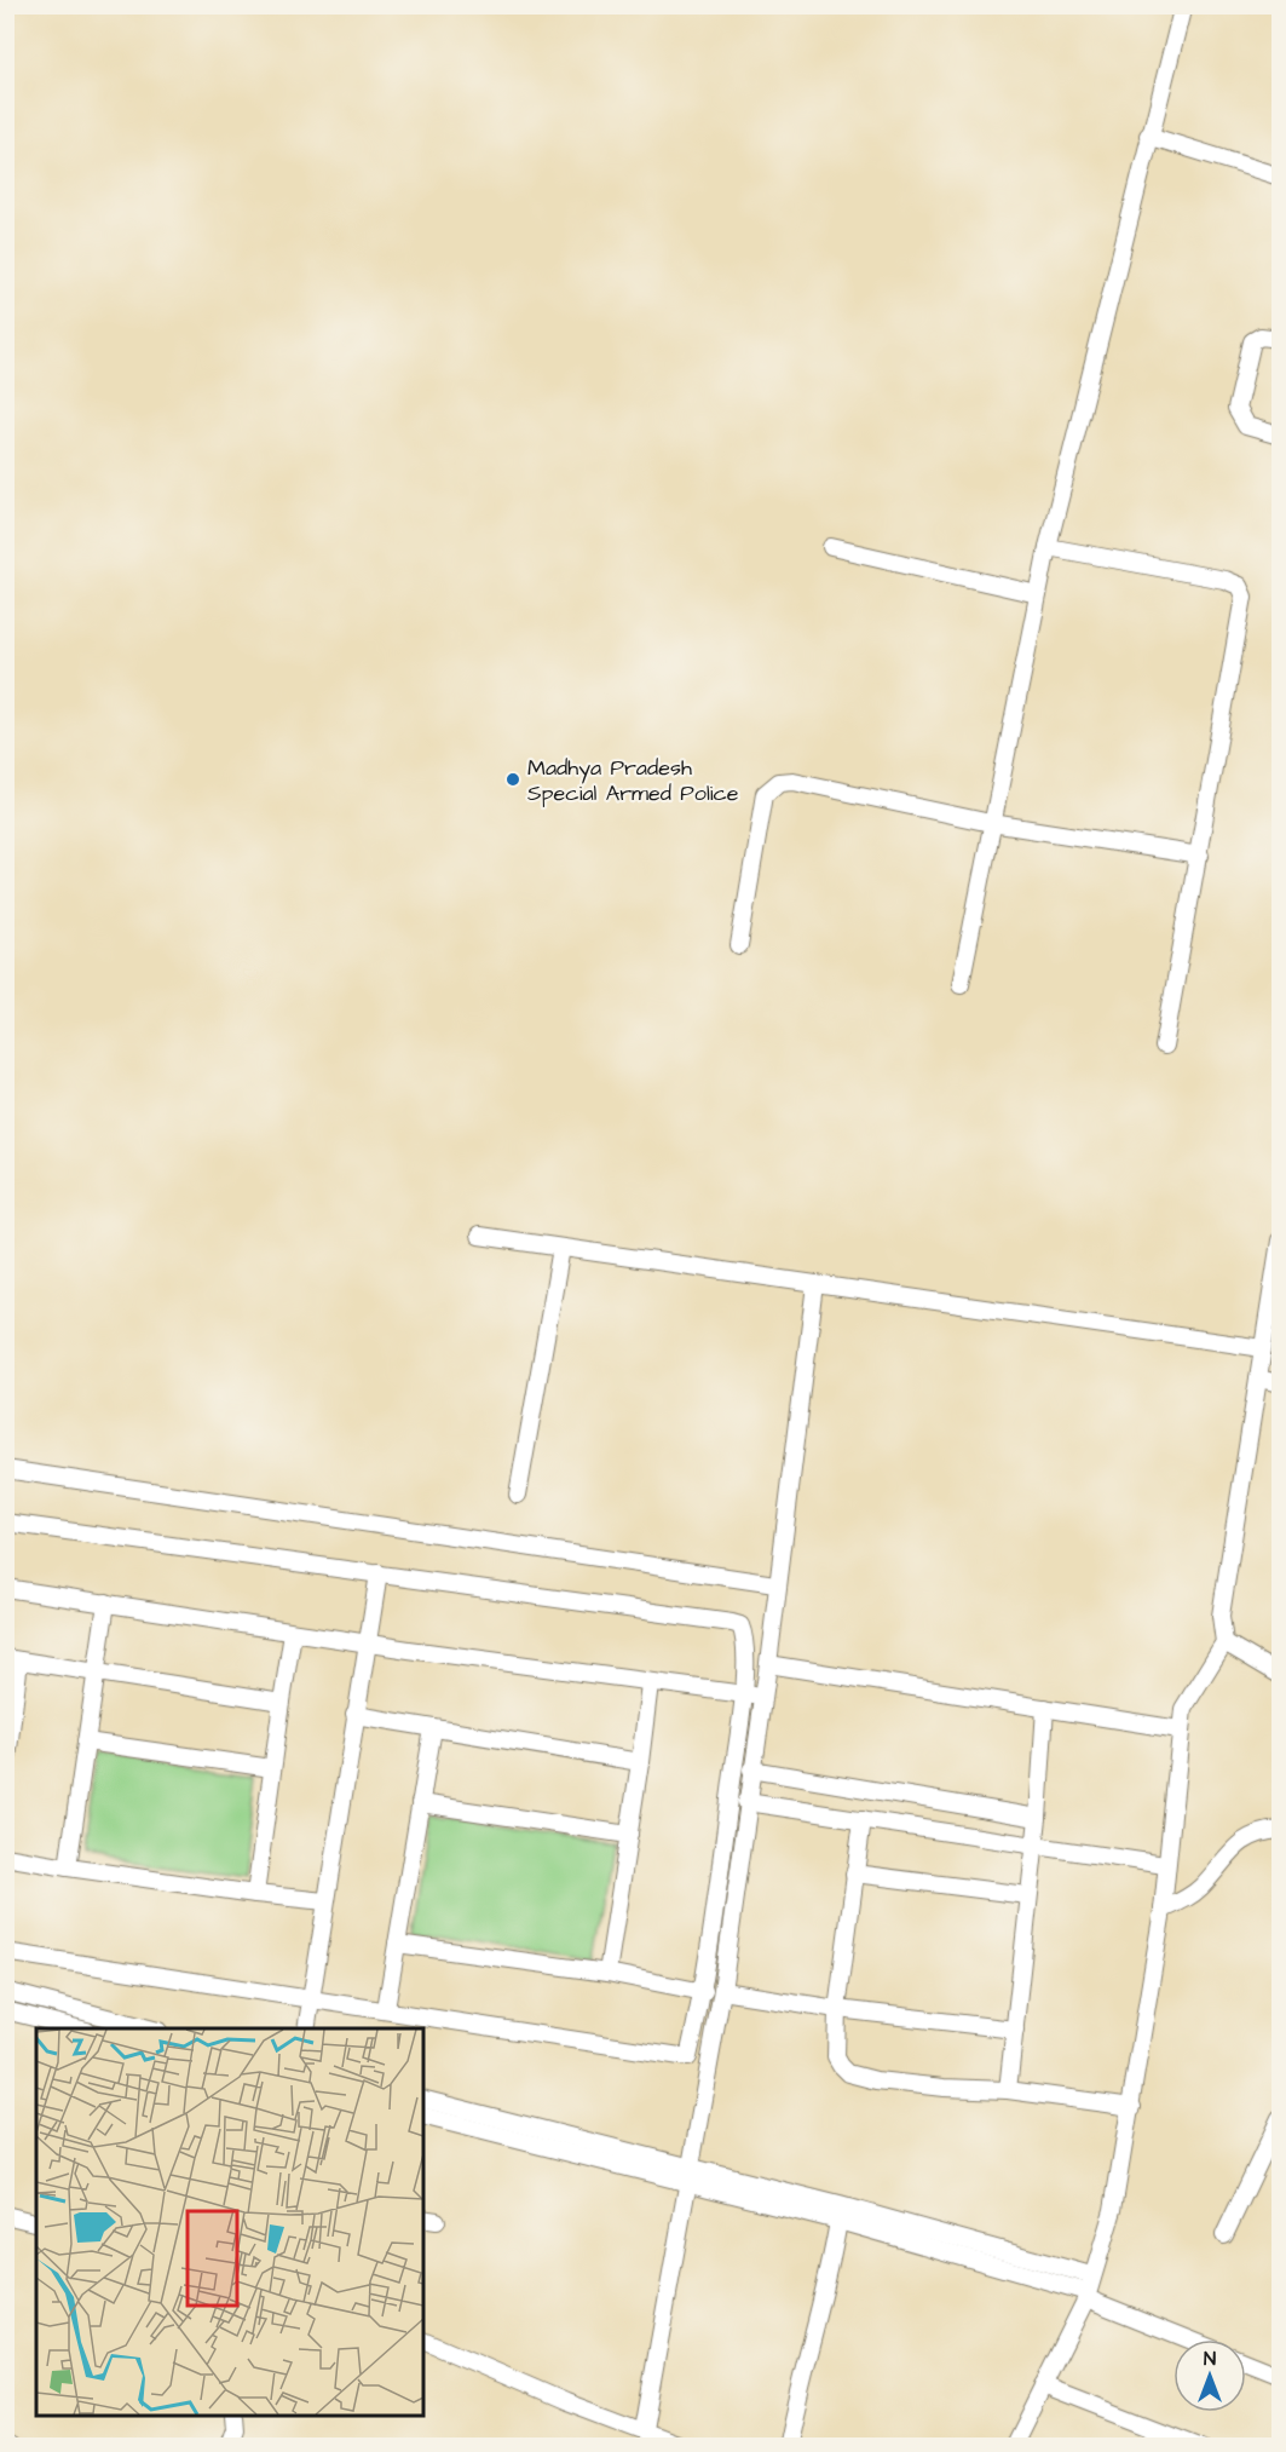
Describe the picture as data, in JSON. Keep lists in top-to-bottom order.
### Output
{
  "places": ["Madhya Pradesh Special Armed Police"],
  "north": "top"
}
